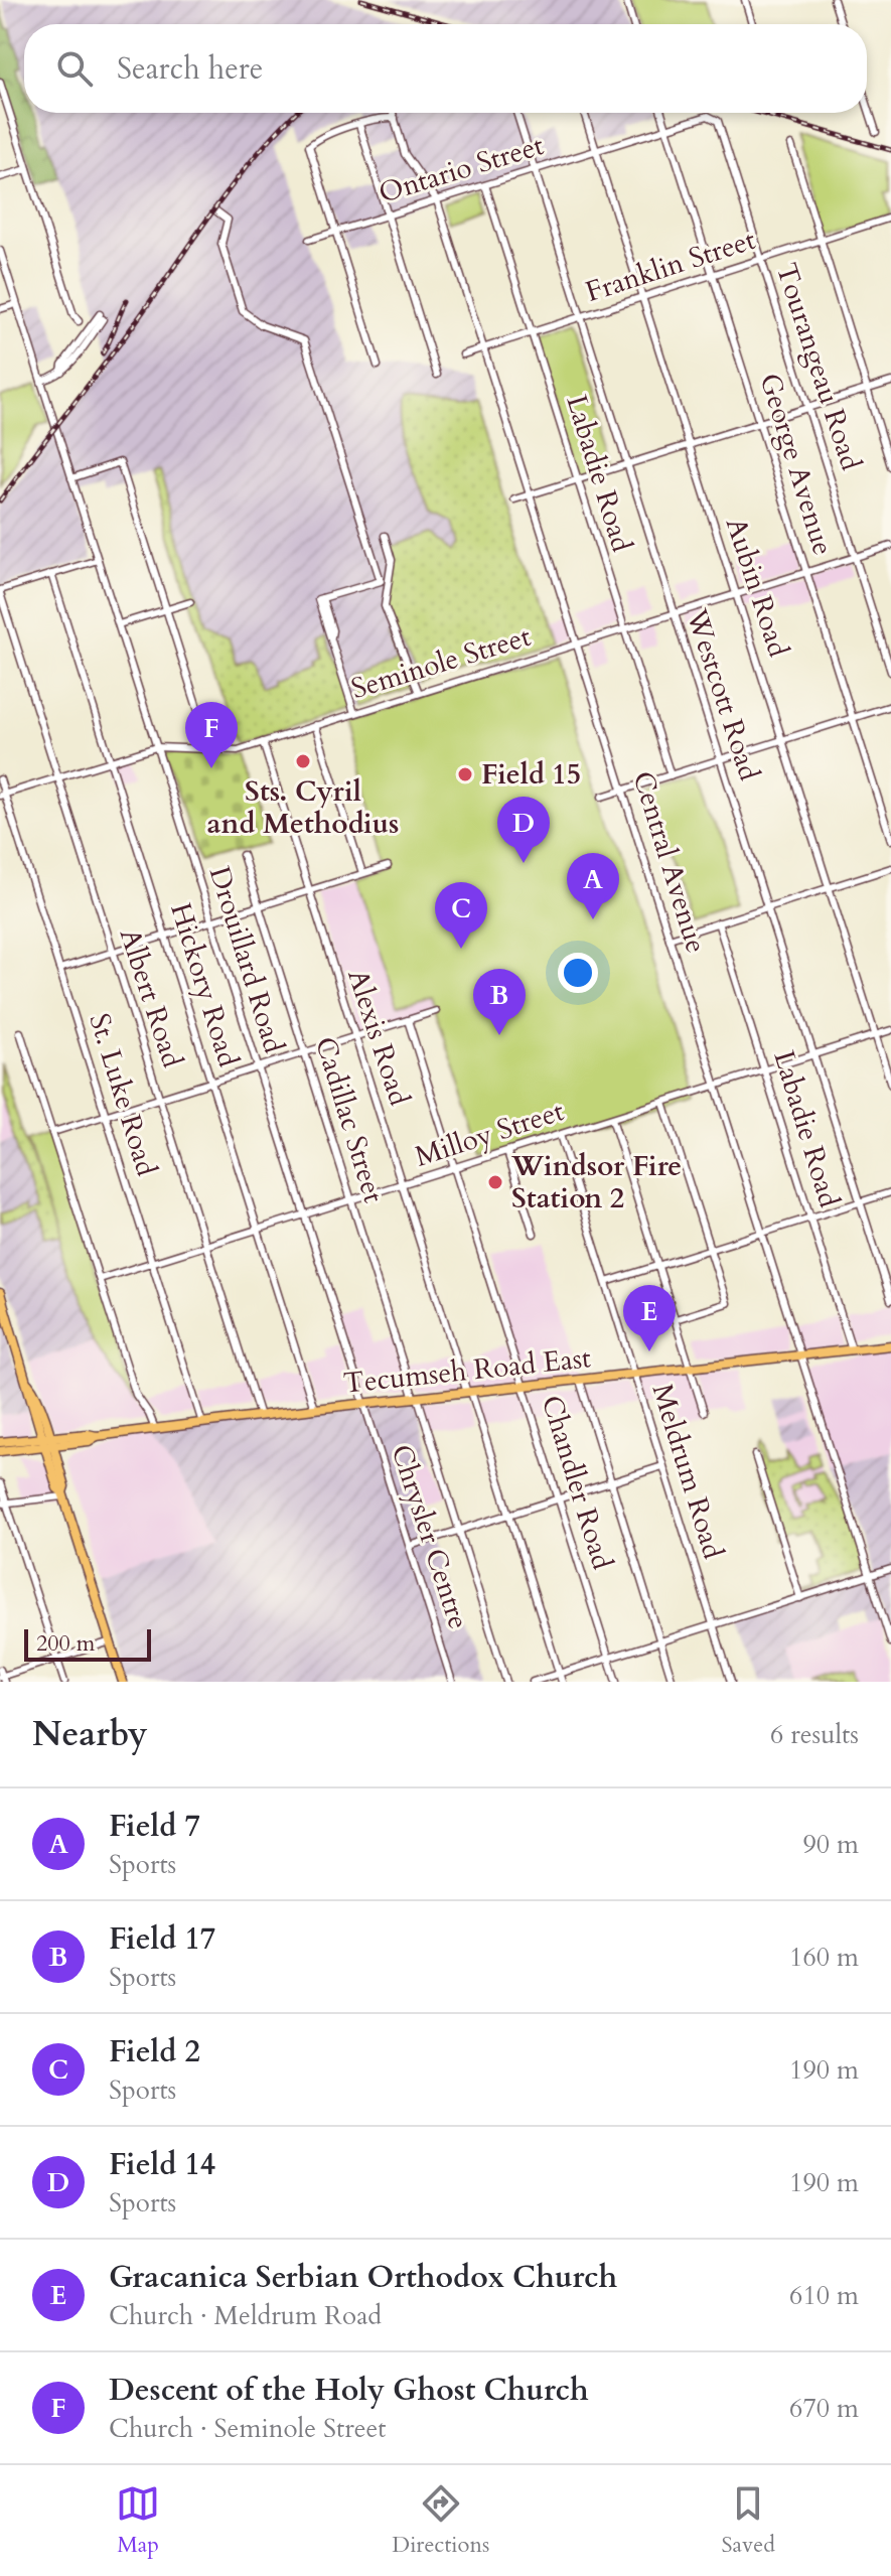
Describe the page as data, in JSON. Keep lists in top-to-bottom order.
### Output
{
  "streets": {
    "main road": ["Tecumseh Road East"],
    "street": [
      "Ontario Street",
      "Franklin Street",
      "Tourangeau Road",
      "George Avenue",
      "Labadie Road",
      "Aubin Road",
      "Seminole Street",
      "Westcott Road",
      "Central Avenue",
      "Drouillard Road",
      "Hickory Road",
      "Albert Road",
      "Alexis Road",
      "St. Luke Road",
      "Cadillac Street",
      "Milloy Street",
      "Meldrum Road",
      "Chandler Road",
      "Chrysler Centre"
    ]
  },
  "crossings": [
    ["Ontario Street", "Tourangeau Road"],
    ["Ontario Street", "George Avenue"],
    ["Ontario Street", "Labadie Road"],
    ["Ontario Street", "Aubin Road"],
    ["Ontario Street", "Westcott Road"],
    ["Ontario Street", "Central Avenue"],
    ["Franklin Street", "Tourangeau Road"],
    ["Franklin Street", "George Avenue"],
    ["Franklin Street", "Labadie Road"],
    ["Franklin Street", "Aubin Road"],
    ["Franklin Street", "Westcott Road"],
    ["Franklin Street", "Central Avenue"],
    ["Tourangeau Road", "Seminole Street"],
    ["George Avenue", "Seminole Street"],
    ["Labadie Road", "Seminole Street"],
    ["Labadie Road", "Milloy Street"],
    ["Labadie Road", "Tecumseh Road East"],
    ["Aubin Road", "Seminole Street"],
    ["Aubin Road", "Milloy Street"],
    ["Seminole Street", "Westcott Road"],
    ["Seminole Street", "Central Avenue"],
    ["Seminole Street", "Drouillard Road"],
    ["Seminole Street", "Hickory Road"],
    ["Seminole Street", "Albert Road"],
    ["Seminole Street", "Alexis Road"],
    ["Seminole Street", "St. Luke Road"],
    ["Westcott Road", "Milloy Street"],
    ["Central Avenue", "Milloy Street"],
    ["Central Avenue", "Tecumseh Road East"],
    ["Drouillard Road", "Milloy Street"],
    ["Drouillard Road", "Tecumseh Road East"],
    ["Drouillard Road", "Chrysler Centre"],
    ["Hickory Road", "Milloy Street"],
    ["Hickory Road", "Tecumseh Road East"],
    ["Albert Road", "Milloy Street"],
    ["Albert Road", "Tecumseh Road East"],
    ["Alexis Road", "Milloy Street"],
    ["Alexis Road", "Tecumseh Road East"],
    ["St. Luke Road", "Milloy Street"],
    ["St. Luke Road", "Tecumseh Road East"],
    ["Cadillac Street", "Milloy Street"],
    ["Cadillac Street", "Tecumseh Road East"],
    ["Milloy Street", "Meldrum Road"],
    ["Milloy Street", "Chandler Road"],
    ["Tecumseh Road East", "Meldrum Road"],
    ["Tecumseh Road East", "Chandler Road"],
    ["Tecumseh Road East", "Chrysler Centre"]
  ],
  "places": ["Sts. Cyril and Methodius", "Field 15", "Windsor Fire Station 2"],
  "scale_bar": "200 m",
  "page": {
    "search": "Search here",
    "pins": [
      "F",
      "D",
      "A",
      "C",
      "B",
      "E"
    ],
    "scale": "200 m",
    "heading": ["Nearby", "6 results"],
    "list": [
      {
        "mark": "A",
        "name": "Field 7",
        "note": "Sports",
        "value": "90 m"
      },
      {
        "mark": "B",
        "name": "Field 17",
        "note": "Sports",
        "value": "160 m"
      },
      {
        "mark": "C",
        "name": "Field 2",
        "note": "Sports",
        "value": "190 m"
      },
      {
        "mark": "D",
        "name": "Field 14",
        "note": "Sports",
        "value": "190 m"
      },
      {
        "mark": "E",
        "name": "Gracanica Serbian Orthodox Church",
        "note": "Church · Meldrum Road",
        "value": "610 m"
      },
      {
        "mark": "F",
        "name": "Descent of the Holy Ghost Church",
        "note": "Church · Seminole Street",
        "value": "670 m"
      }
    ],
    "nav": ["Map", "Directions", "Saved"]
  }
}
